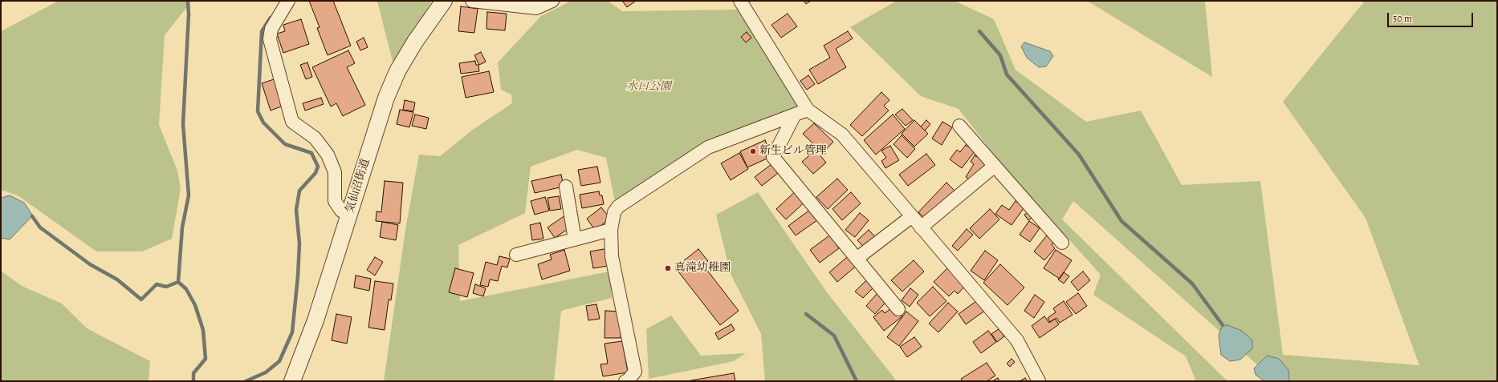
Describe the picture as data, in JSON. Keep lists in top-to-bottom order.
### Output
{
  "streets": {
    "street": ["気仙沼街道"]
  },
  "parks": ["水口公園"],
  "places": ["新生ビル管理", "真滝幼稚園"],
  "scale_bar": "50 m"
}
